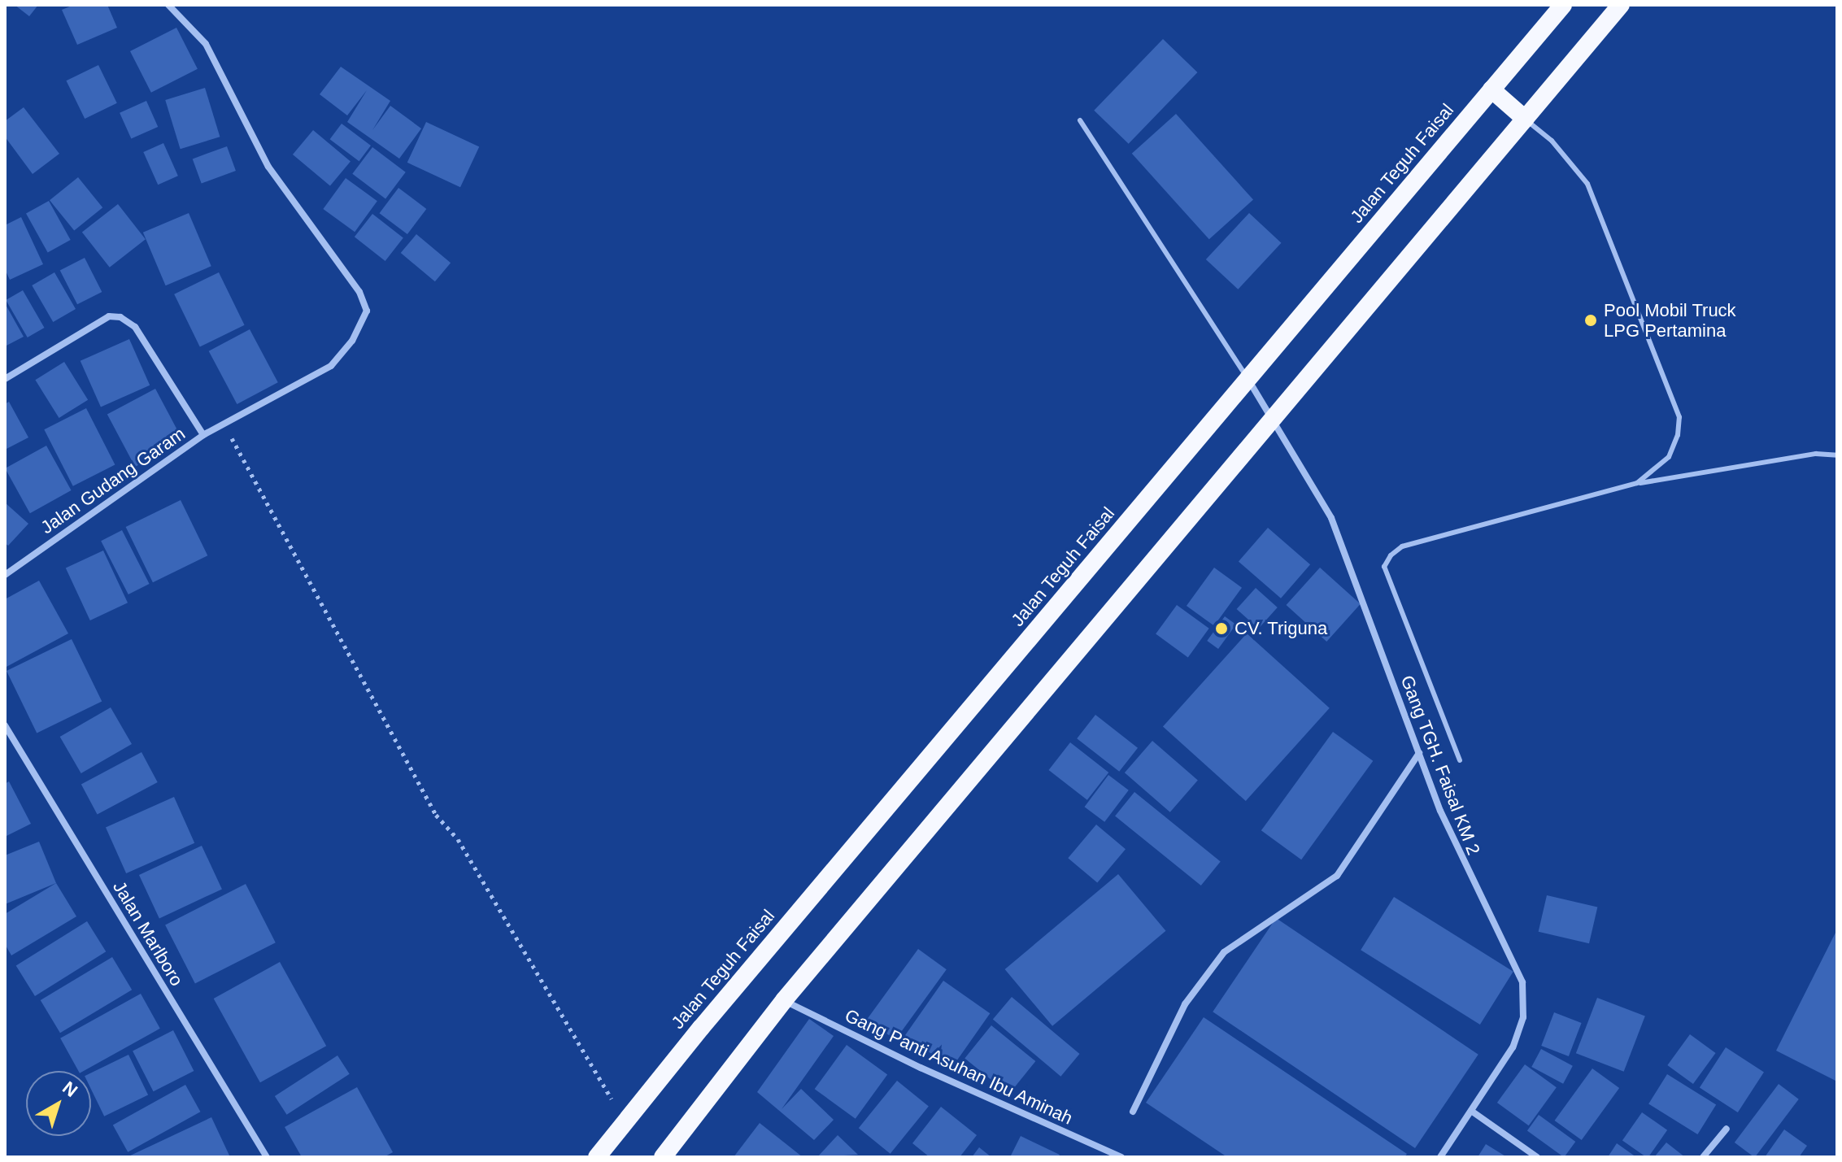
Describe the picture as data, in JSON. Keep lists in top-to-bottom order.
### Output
{
  "streets": {
    "highway": ["Jalan Teguh Faisal"],
    "street": [
      "Jalan Gudang Garam",
      "Gang TGH. Faisal KM 2",
      "Jalan Marlboro",
      "Gang Panti Asuhan Ibu Aminah"
    ]
  },
  "crossings": [
    ["Jalan Teguh Faisal", "Gang TGH. Faisal KM 2"]
  ],
  "places": ["Pool Mobil Truck LPG Pertamina", "CV. Triguna"],
  "north": "top right"
}
